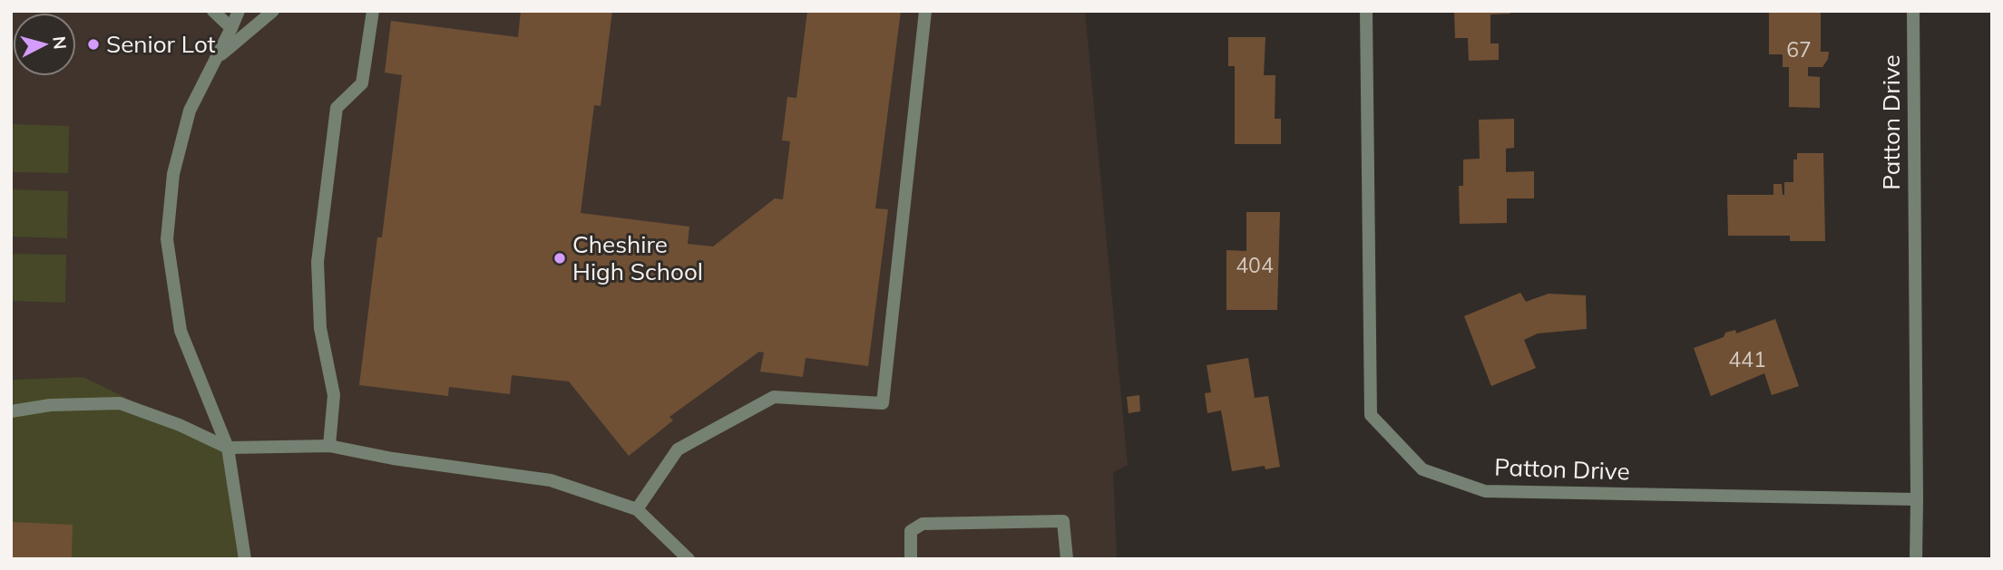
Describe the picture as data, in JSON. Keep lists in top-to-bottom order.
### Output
{
  "streets": {
    "street": ["Patton Drive"]
  },
  "places": ["Senior Lot", "Cheshire High School"],
  "house_numbers": ["67", "404", "441"],
  "north": "right"
}
